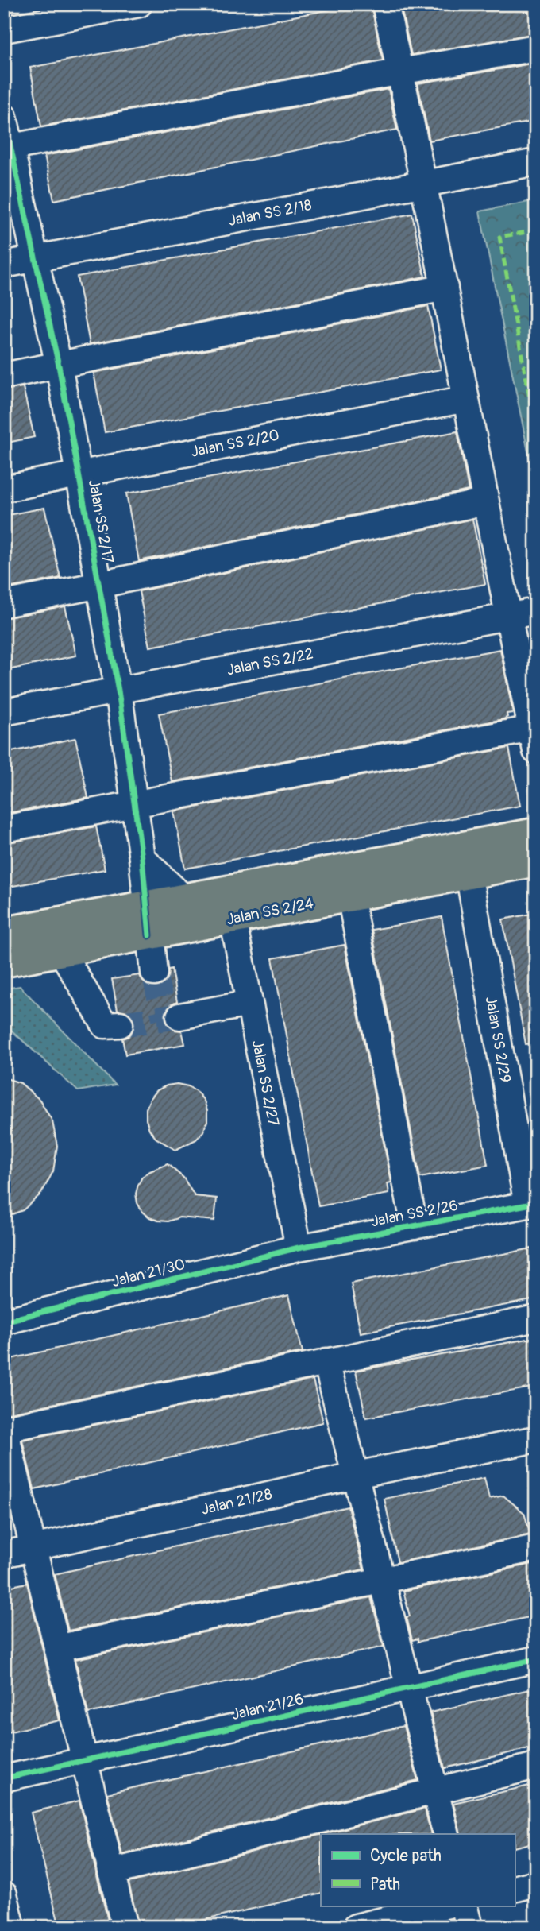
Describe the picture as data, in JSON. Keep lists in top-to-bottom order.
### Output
{
  "streets": {
    "main road": ["Jalan SS 2/24"],
    "street": [
      "Jalan SS 2/18",
      "Jalan SS 2/20",
      "Jalan SS 2/17",
      "Jalan SS 2/22",
      "Jalan SS 2/29",
      "Jalan SS 2/27",
      "Jalan SS 2/26",
      "Jalan 21/30",
      "Jalan 21/28",
      "Jalan 21/26"
    ]
  },
  "crossings": [
    ["Jalan SS 2/18", "Jalan SS 2/17"],
    ["Jalan SS 2/20", "Jalan SS 2/17"],
    ["Jalan SS 2/17", "Jalan SS 2/22"],
    ["Jalan SS 2/17", "Jalan SS 2/24"],
    ["Jalan SS 2/24", "Jalan SS 2/29"],
    ["Jalan SS 2/24", "Jalan SS 2/27"],
    ["Jalan SS 2/29", "Jalan SS 2/26"],
    ["Jalan SS 2/27", "Jalan SS 2/26"],
    ["Jalan SS 2/27", "Jalan 21/30"],
    ["Jalan SS 2/26", "Jalan 21/30"]
  ],
  "legend": ["Cycle path", "Path"]
}
